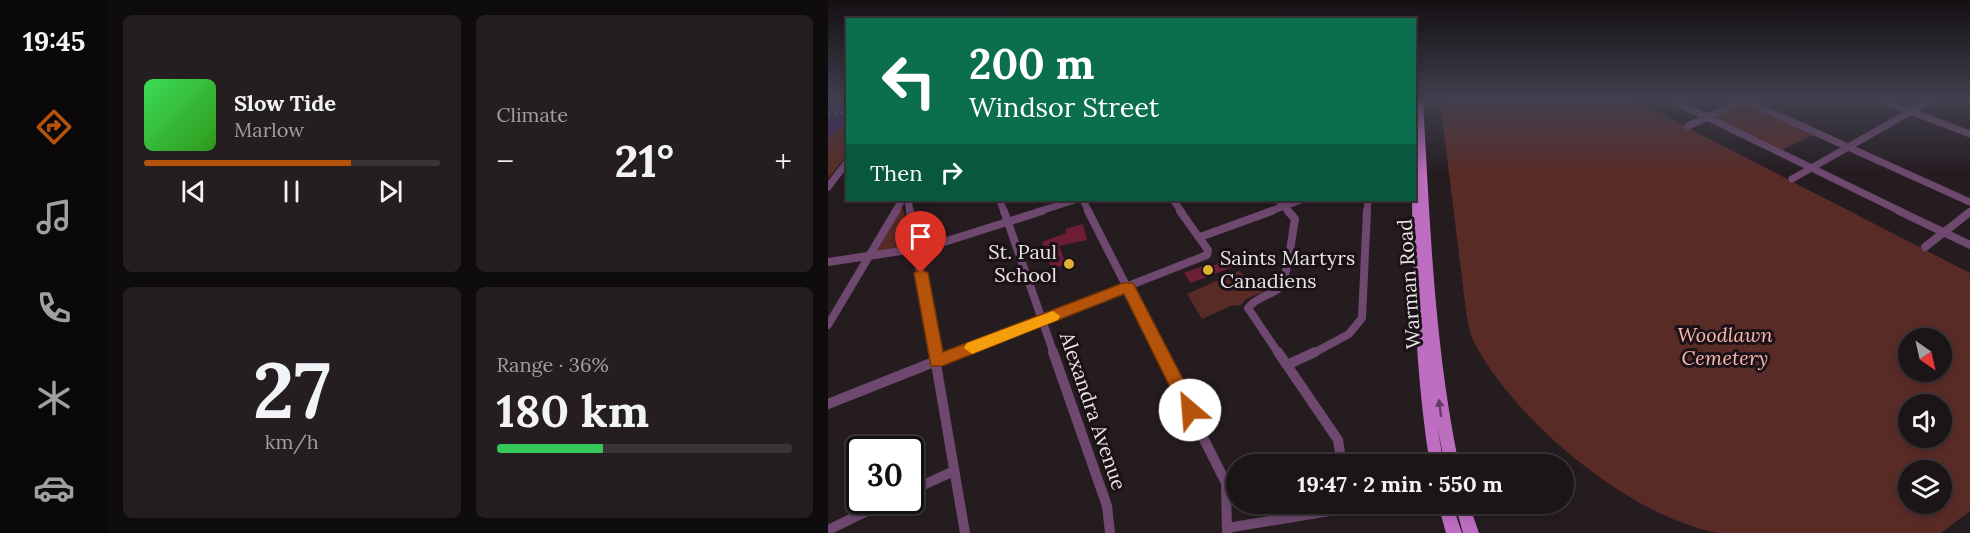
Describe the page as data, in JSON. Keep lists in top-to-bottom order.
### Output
{
  "streets": {
    "main road": ["Warman Road"],
    "street": ["Alexandra Avenue"]
  },
  "parks": ["Woodlawn Cemetery"],
  "places": ["St. Paul School", "Saints Martyrs Canadiens"],
  "north": "bottom right",
  "page": {
    "tabs": "19:45",
    "tile": [
      "Climate",
      ["27", "km/h"],
      ["Range · 36%", "180 km"]
    ],
    "turn": ["200 m", "Windsor Street"],
    "song": ["Slow Tide", "Marlow"],
    "heat": ["−", "21°", "+"],
    "then": "Then",
    "limit": "30",
    "trip": "19:47 · 2 min · 550 m"
  }
}
